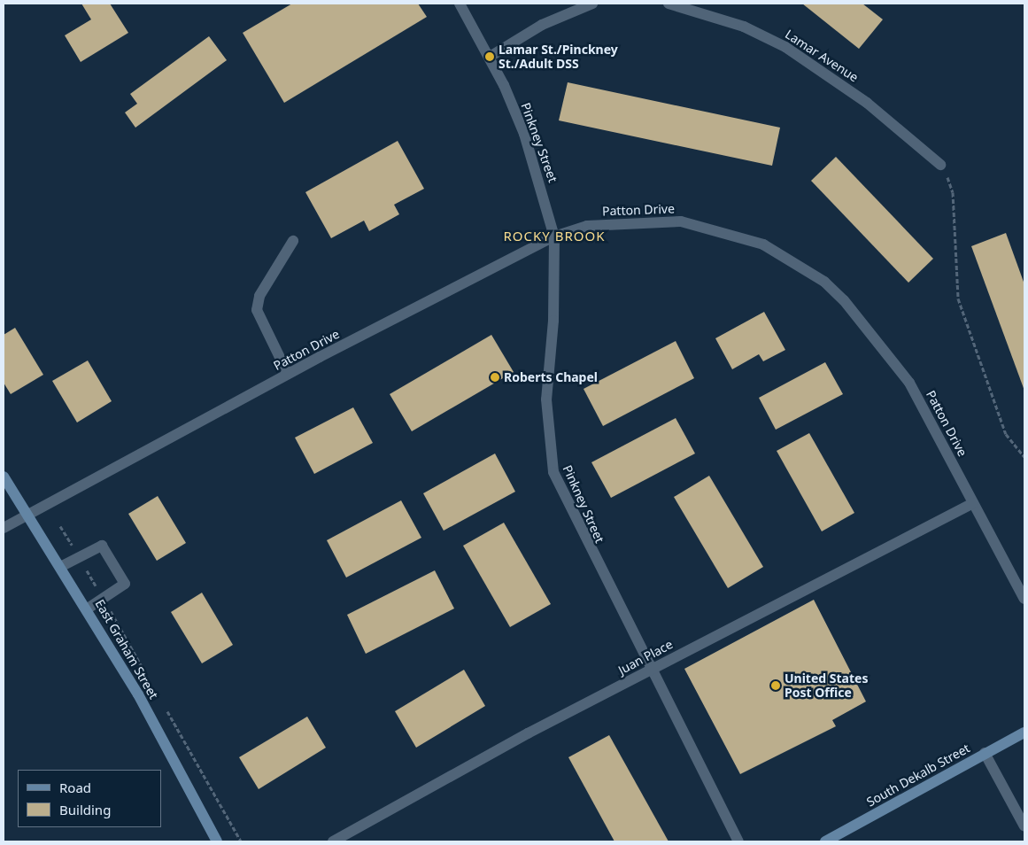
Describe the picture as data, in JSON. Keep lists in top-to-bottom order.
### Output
{
  "streets": {
    "street": [
      "Lamar Avenue",
      "Pinkney Street",
      "Patton Drive",
      "East Graham Street",
      "Juan Place",
      "South Dekalb Street"
    ]
  },
  "crossings": [
    ["Pinkney Street", "Patton Drive"],
    ["Pinkney Street", "Juan Place"],
    ["Patton Drive", "East Graham Street"],
    ["Patton Drive", "Juan Place"]
  ],
  "districts": ["ROCKY BROOK"],
  "places": ["Lamar St./Pinckney St./Adult DSS", "Roberts Chapel", "United States Post Office"],
  "legend": ["Road", "Building"]
}
